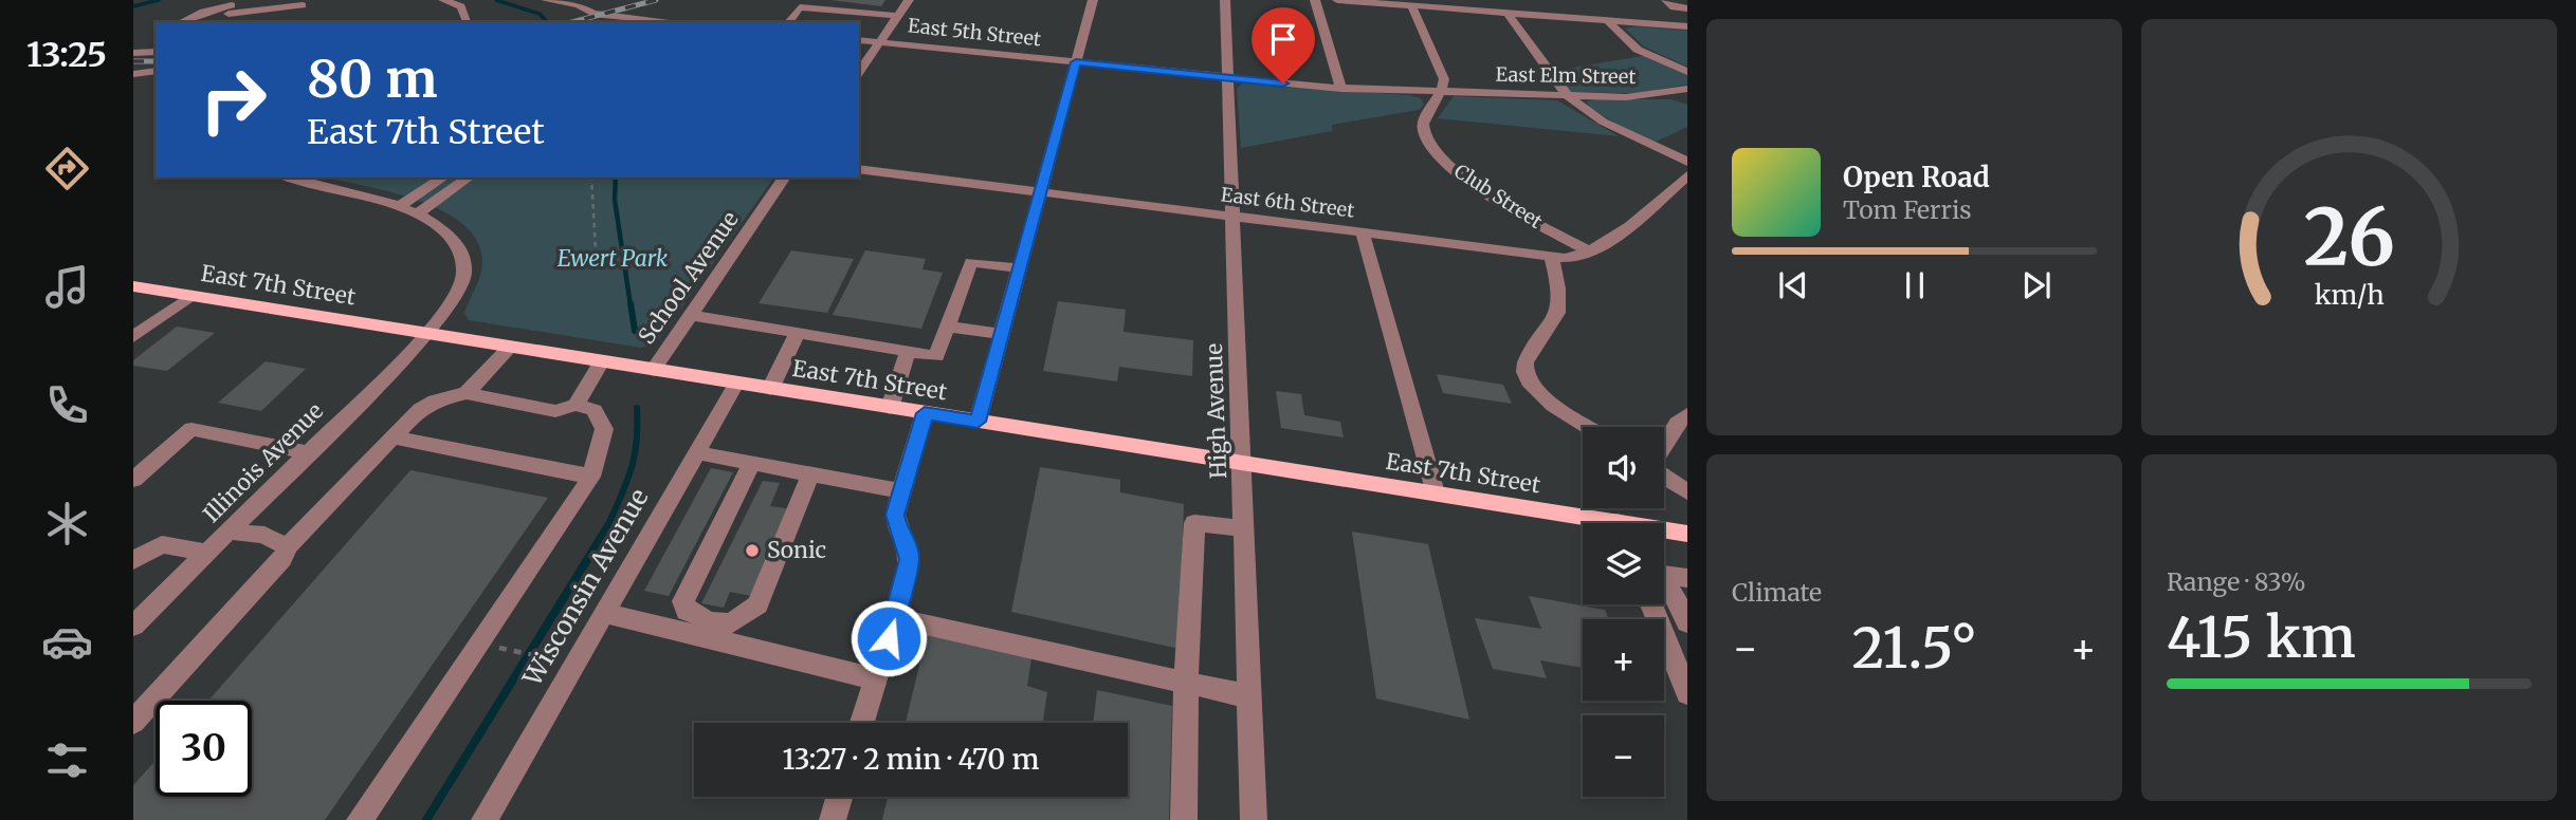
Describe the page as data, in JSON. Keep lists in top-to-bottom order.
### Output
{
  "streets": {
    "main road": ["East 7th Street"],
    "street": [
      "East 5th Street",
      "East Elm Street",
      "Club Street",
      "East 6th Street",
      "School Avenue",
      "High Avenue",
      "Illinois Avenue",
      "Wisconsin Avenue"
    ]
  },
  "crossings": [
    ["East 5th Street", "East Elm Street"],
    ["East 5th Street", "Club Street"],
    ["East 5th Street", "High Avenue"],
    ["East Elm Street", "Club Street"],
    ["Club Street", "East 6th Street"],
    ["East 6th Street", "High Avenue"],
    ["School Avenue", "East 7th Street"],
    ["East 7th Street", "High Avenue"],
    ["East 7th Street", "Illinois Avenue"],
    ["East 7th Street", "Wisconsin Avenue"]
  ],
  "parks": ["Ewert Park"],
  "places": ["Sonic"],
  "page": {
    "tabs": "13:25",
    "turn": ["80 m", "East 7th Street"],
    "song": ["Open Road", "Tom Ferris"],
    "map_buttons": ["+", "−"],
    "tile": [
      "Climate",
      ["Range · 83%", "415 km"]
    ],
    "heat": ["−", "21.5°", "+"],
    "limit": "30",
    "trip": "13:27 · 2 min · 470 m",
    "gauge": ["26", "km/h"]
  }
}
